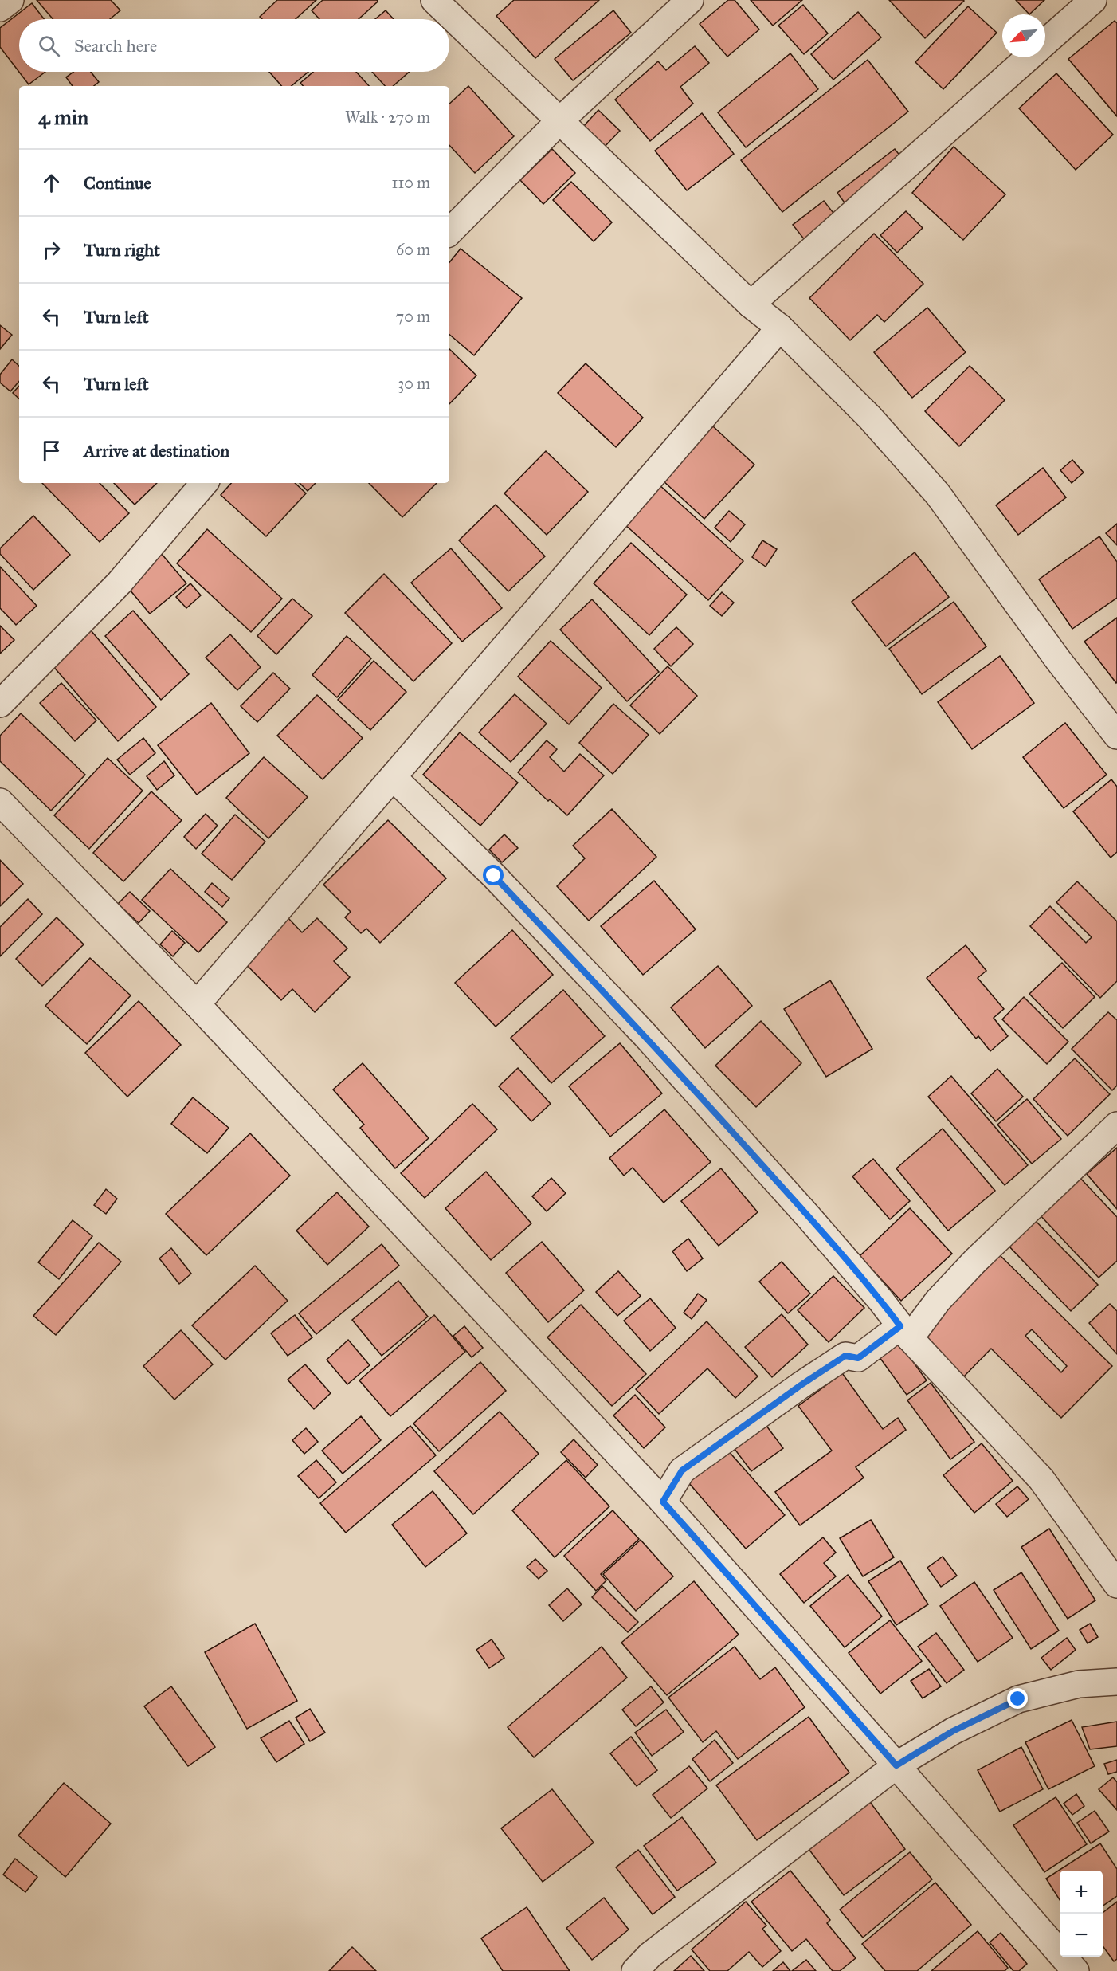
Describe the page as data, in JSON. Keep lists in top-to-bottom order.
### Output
{
  "north": "bottom left",
  "page": {
    "search": "Search here",
    "heading": ["4 min", "Walk · 270 m"],
    "list": [
      ["Continue", "110 m"],
      ["Turn right", "60 m"],
      ["Turn left", "70 m"],
      ["Turn left", "30 m"],
      "Arrive at destination"
    ],
    "map_buttons": ["+", "−"]
  }
}
